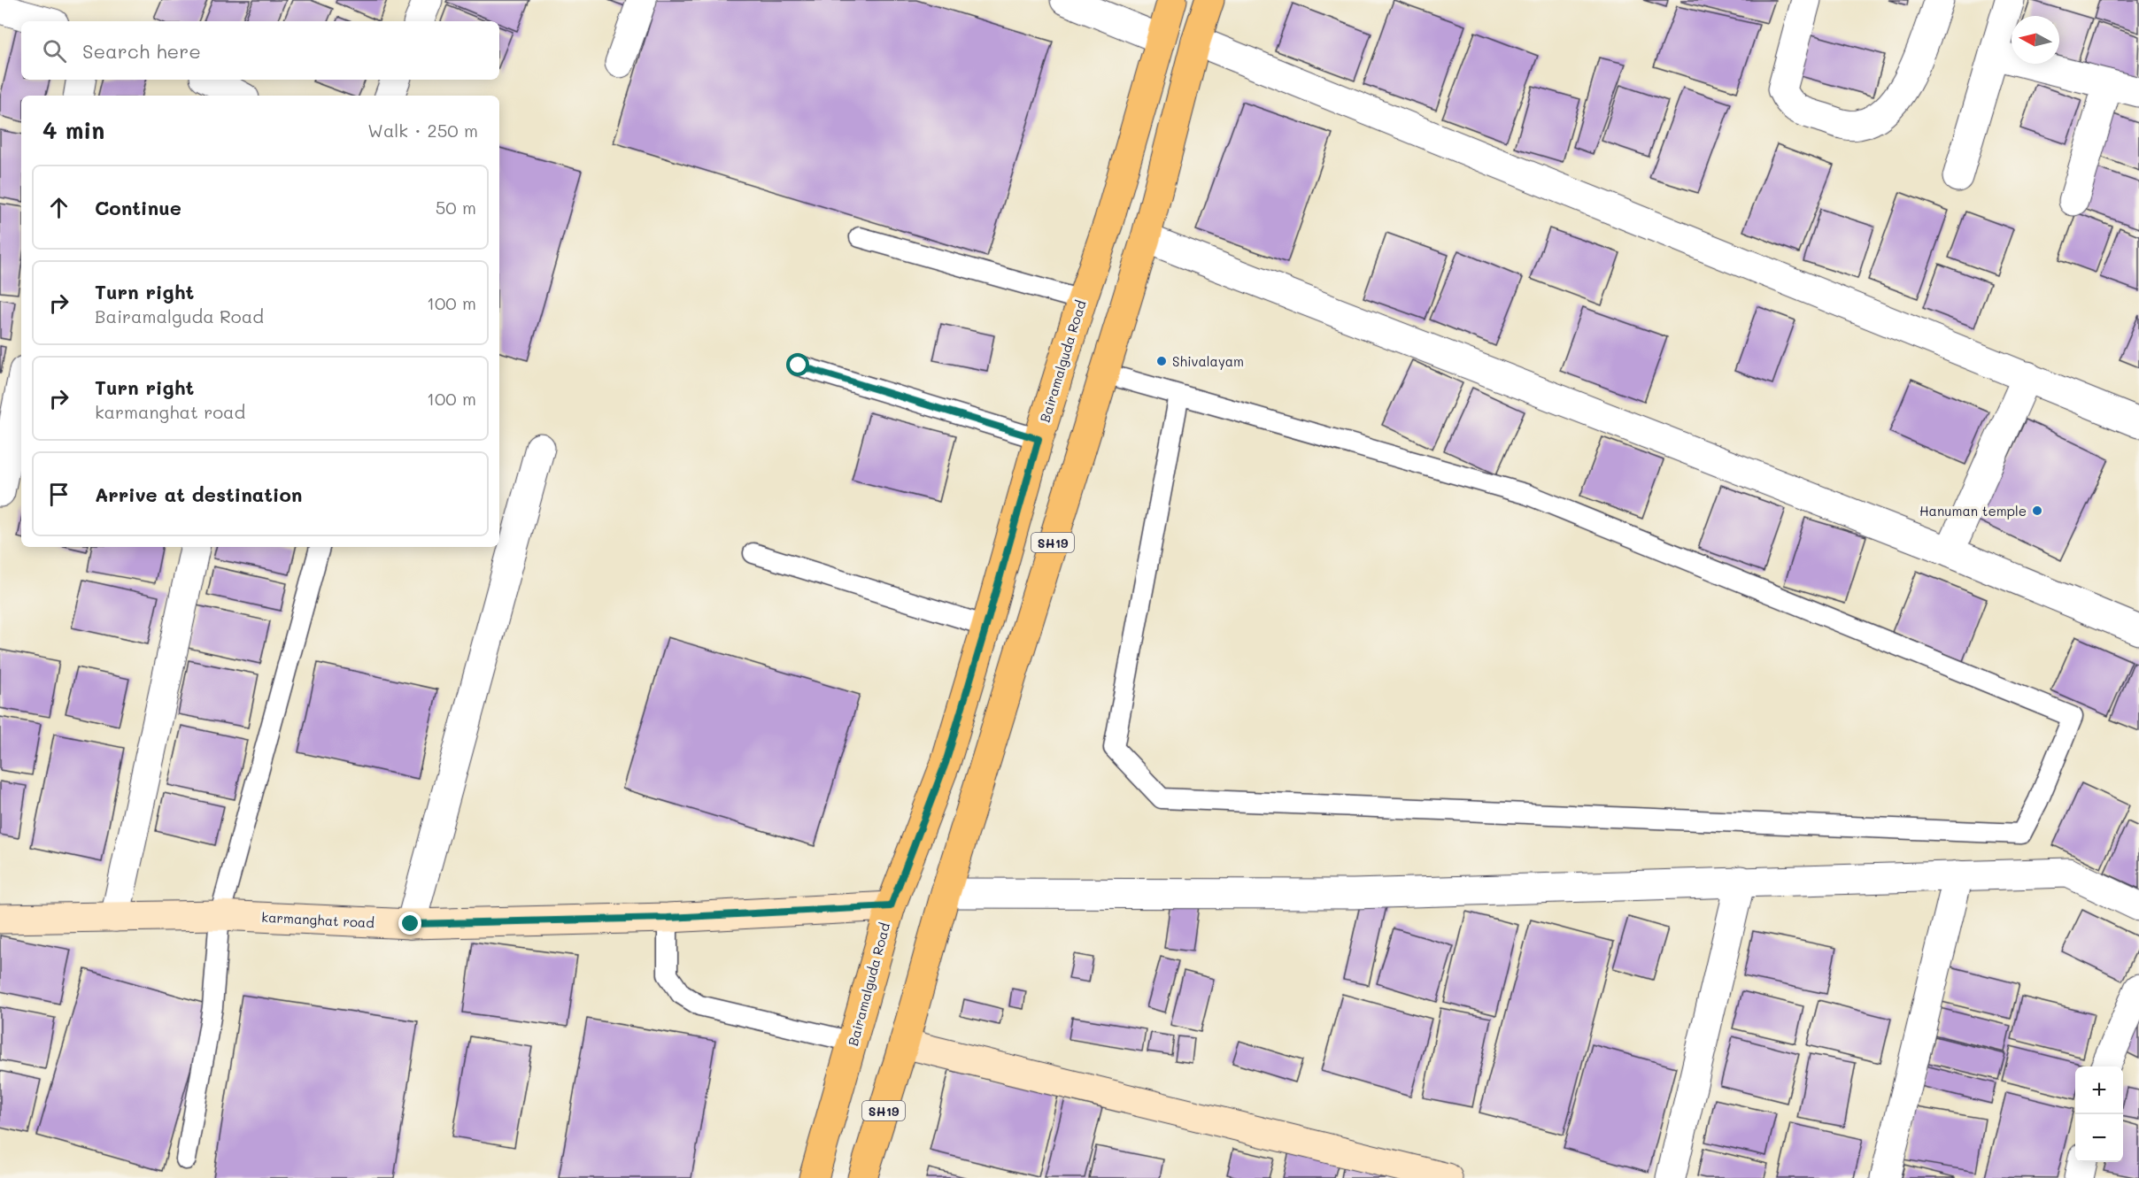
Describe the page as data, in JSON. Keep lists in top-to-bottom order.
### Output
{
  "streets": {
    "main road": ["Bairamalguda Road", "SH19", "karmanghat road"]
  },
  "crossings": [
    ["Bairamalguda Road", "karmanghat road"]
  ],
  "places": ["Shivalayam", "Hanuman temple"],
  "north": "left",
  "page": {
    "search": "Search here",
    "heading": ["4 min", "Walk · 250 m"],
    "list": [
      ["Continue", "50 m"],
      ["Turn right", "Bairamalguda Road", "100 m"],
      ["Turn right", "karmanghat road", "100 m"],
      "Arrive at destination"
    ],
    "map_buttons": ["+", "−"]
  }
}
